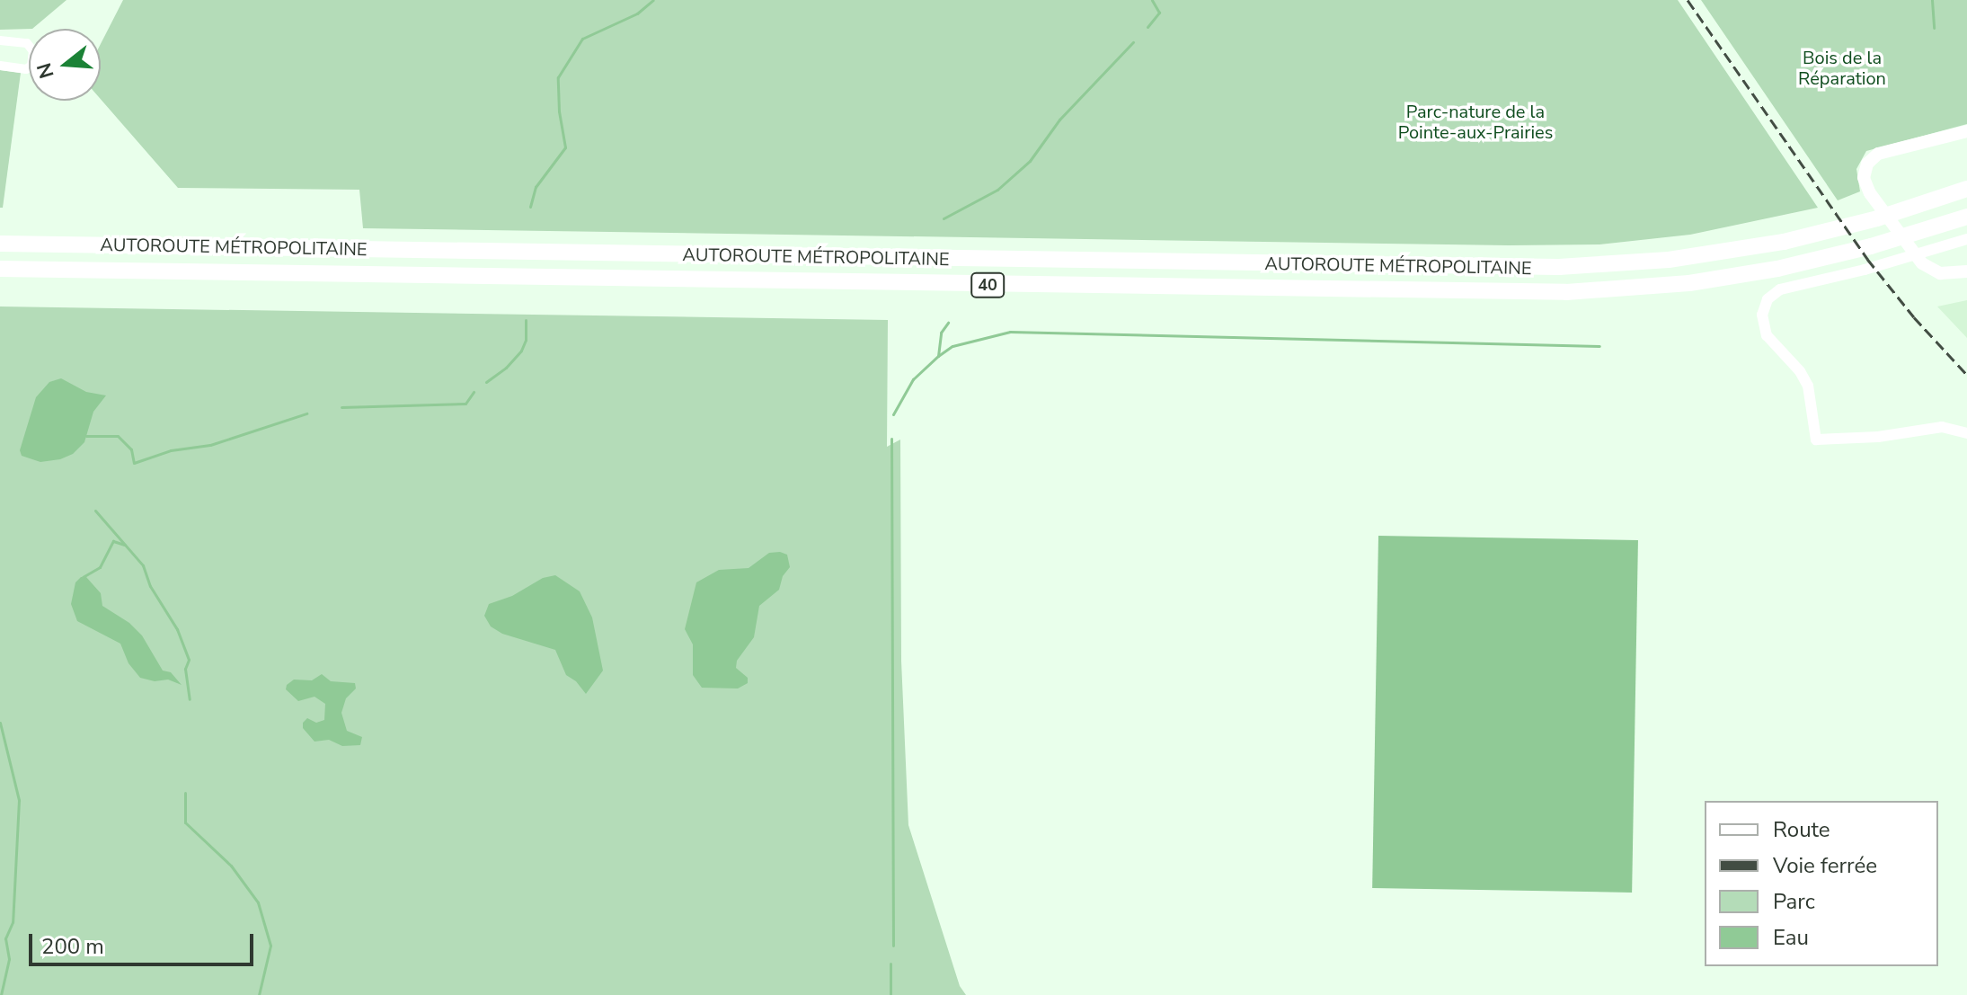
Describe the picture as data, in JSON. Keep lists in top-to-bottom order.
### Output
{
  "streets": {
    "highway": ["AUTOROUTE MÉTROPOLITAINE", "40"]
  },
  "parks": ["Bois de la Réparation", "Parc-nature de la Pointe-aux-Prairies"],
  "legend": [
    "Route",
    "Voie ferrée",
    "Parc",
    "Eau"
  ],
  "scale_bar": "200 m",
  "north": "left"
}
